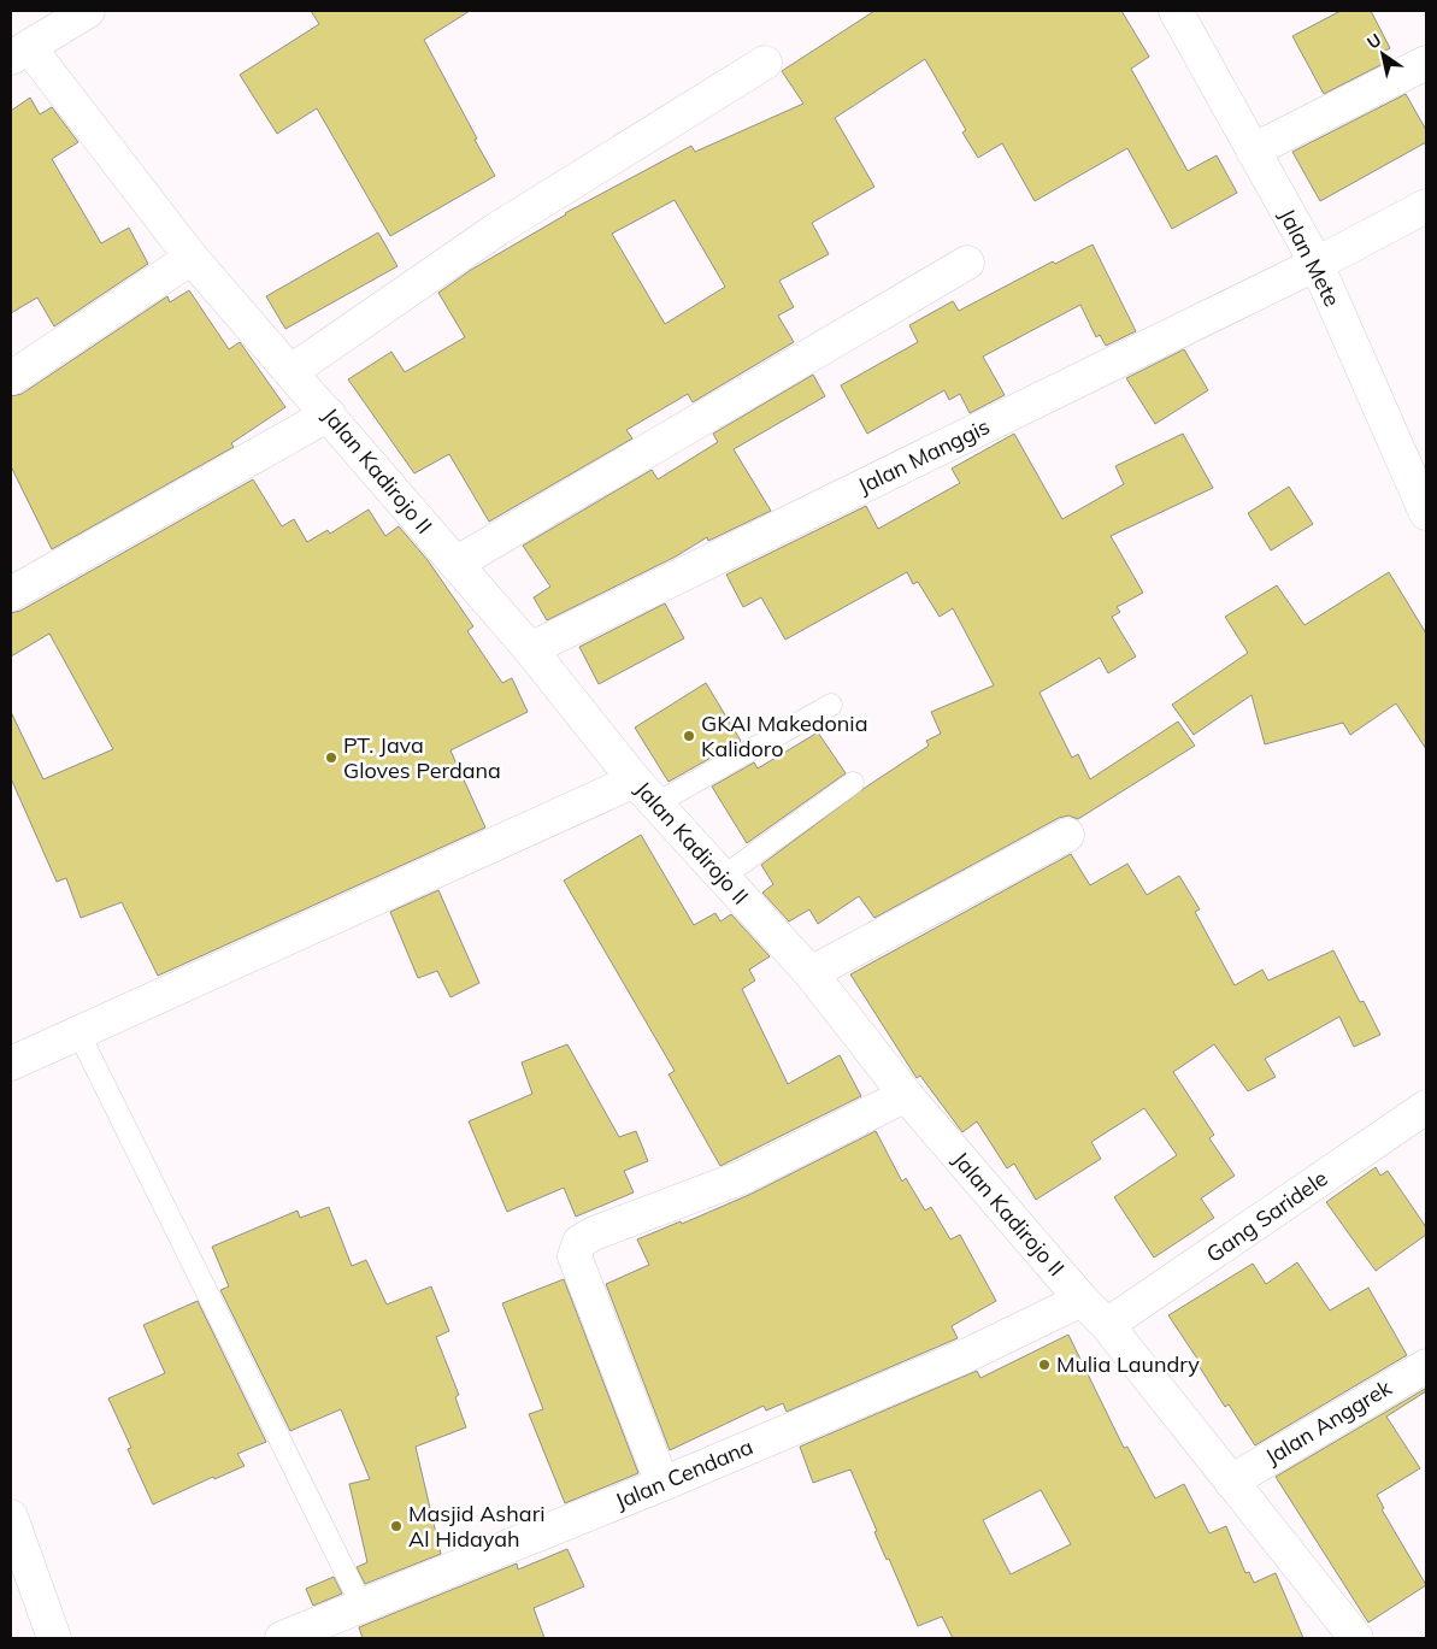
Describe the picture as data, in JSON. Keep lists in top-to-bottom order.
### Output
{
  "streets": {
    "street": [
      "Jalan Mete",
      "Jalan Manggis",
      "Jalan Kadirojo II",
      "Gang Saridele",
      "Jalan Anggrek",
      "Jalan Cendana"
    ]
  },
  "crossings": [
    ["Jalan Mete", "Jalan Manggis"],
    ["Jalan Manggis", "Jalan Kadirojo II"],
    ["Jalan Kadirojo II", "Gang Saridele"],
    ["Jalan Kadirojo II", "Jalan Anggrek"],
    ["Jalan Kadirojo II", "Jalan Cendana"]
  ],
  "places": [
    "GKAI Makedonia Kalidoro",
    "PT. Java Gloves Perdana",
    "Mulia Laundry",
    "Masjid Ashari Al Hidayah"
  ],
  "north": "top left"
}
